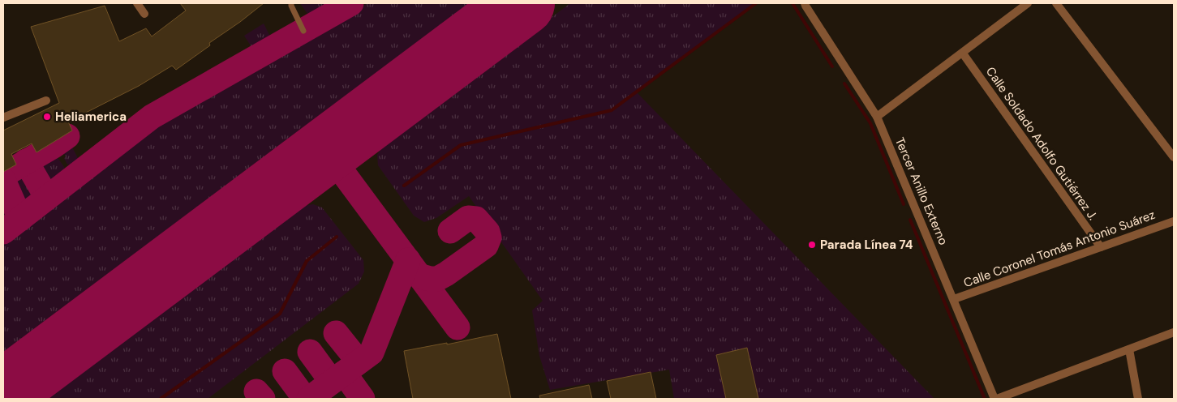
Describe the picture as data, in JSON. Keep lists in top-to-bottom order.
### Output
{
  "streets": {
    "street": ["Calle Soldado Adolfo Gutiérrez J.", "Tercer Anillo Externo", "Calle Coronel Tomás Antonio Suárez"]
  },
  "crossings": [
    ["Calle Soldado Adolfo Gutiérrez J.", "Calle Coronel Tomás Antonio Suárez"],
    ["Tercer Anillo Externo", "Calle Coronel Tomás Antonio Suárez"]
  ],
  "places": ["Heliamerica", "Parada Línea 74"]
}
